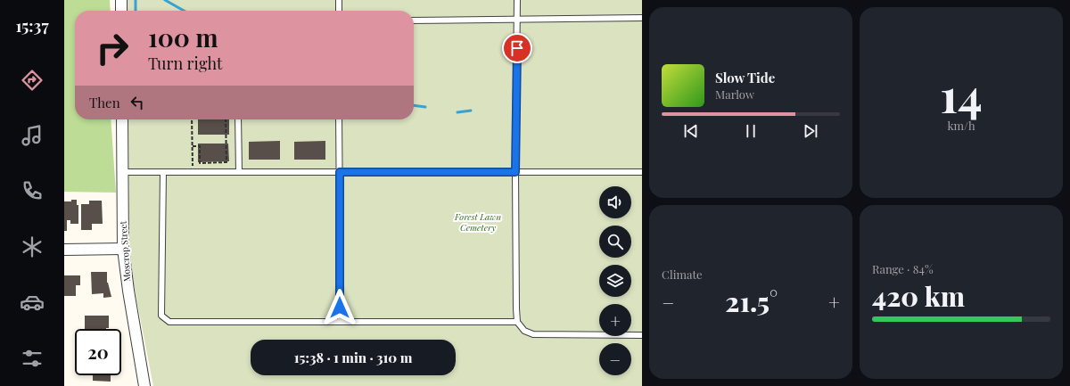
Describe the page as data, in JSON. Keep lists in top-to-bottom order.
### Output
{
  "streets": {
    "street": ["Moscrop Street"]
  },
  "parks": ["Forest Lawn Cemetery"],
  "page": {
    "tabs": "15:37",
    "tile": [
      ["14", "km/h"],
      "Climate",
      ["Range · 84%", "420 km"]
    ],
    "turn": ["100 m", "Turn right"],
    "song": ["Slow Tide", "Marlow"],
    "then": "Then",
    "map_buttons": ["+", "−"],
    "heat": ["−", "21.5°", "+"],
    "limit": "20",
    "trip": "15:38 · 1 min · 310 m"
  }
}
